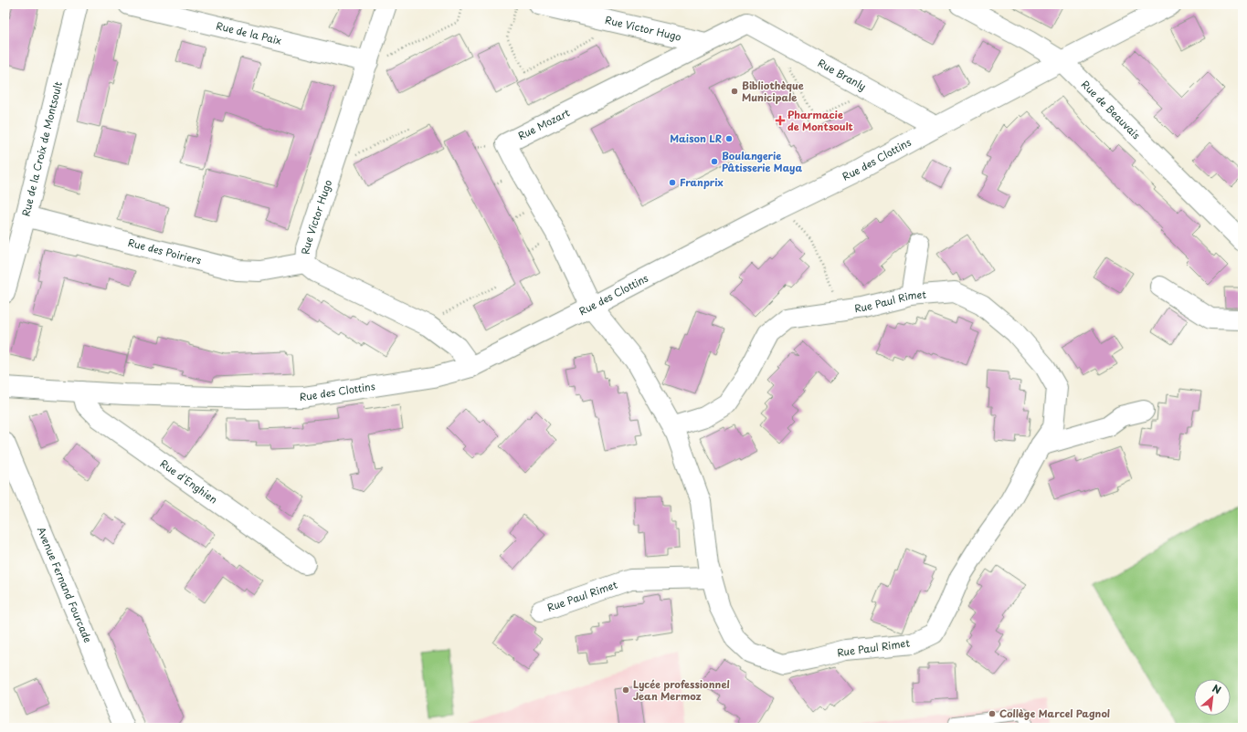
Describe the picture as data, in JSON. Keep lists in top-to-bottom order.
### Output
{
  "streets": {
    "street": [
      "Rue Victor Hugo",
      "Rue de la Paix",
      "Rue Branly",
      "Rue de Beauvais",
      "Rue Mozart",
      "Rue de la Croix de Montsoult",
      "Rue des Clottins",
      "Rue des Poiriers",
      "Rue Paul Rimet",
      "Rue d'Enghien",
      "Avenue Fernand Fourcade"
    ]
  },
  "crossings": [
    ["Rue Victor Hugo", "Rue de la Paix"],
    ["Rue Victor Hugo", "Rue Mozart"],
    ["Rue Victor Hugo", "Rue des Clottins"],
    ["Rue Victor Hugo", "Rue des Poiriers"],
    ["Rue Branly", "Rue Mozart"],
    ["Rue Branly", "Rue des Clottins"],
    ["Rue de Beauvais", "Rue des Clottins"],
    ["Rue Mozart", "Rue des Clottins"],
    ["Rue Mozart", "Rue Paul Rimet"],
    ["Rue de la Croix de Montsoult", "Rue des Poiriers"],
    ["Rue des Clottins", "Rue Paul Rimet"],
    ["Rue des Clottins", "Rue d'Enghien"]
  ],
  "places": {
    "other": [
      "Bibliothèque Municipale",
      "Maison LR",
      "Boulangerie Pâtisserie Maya",
      "Franprix",
      "Lycée professionnel Jean Mermoz",
      "Collège Marcel Pagnol"
    ],
    "health": ["Pharmacie de Montsoult"]
  },
  "north": "top right"
}
